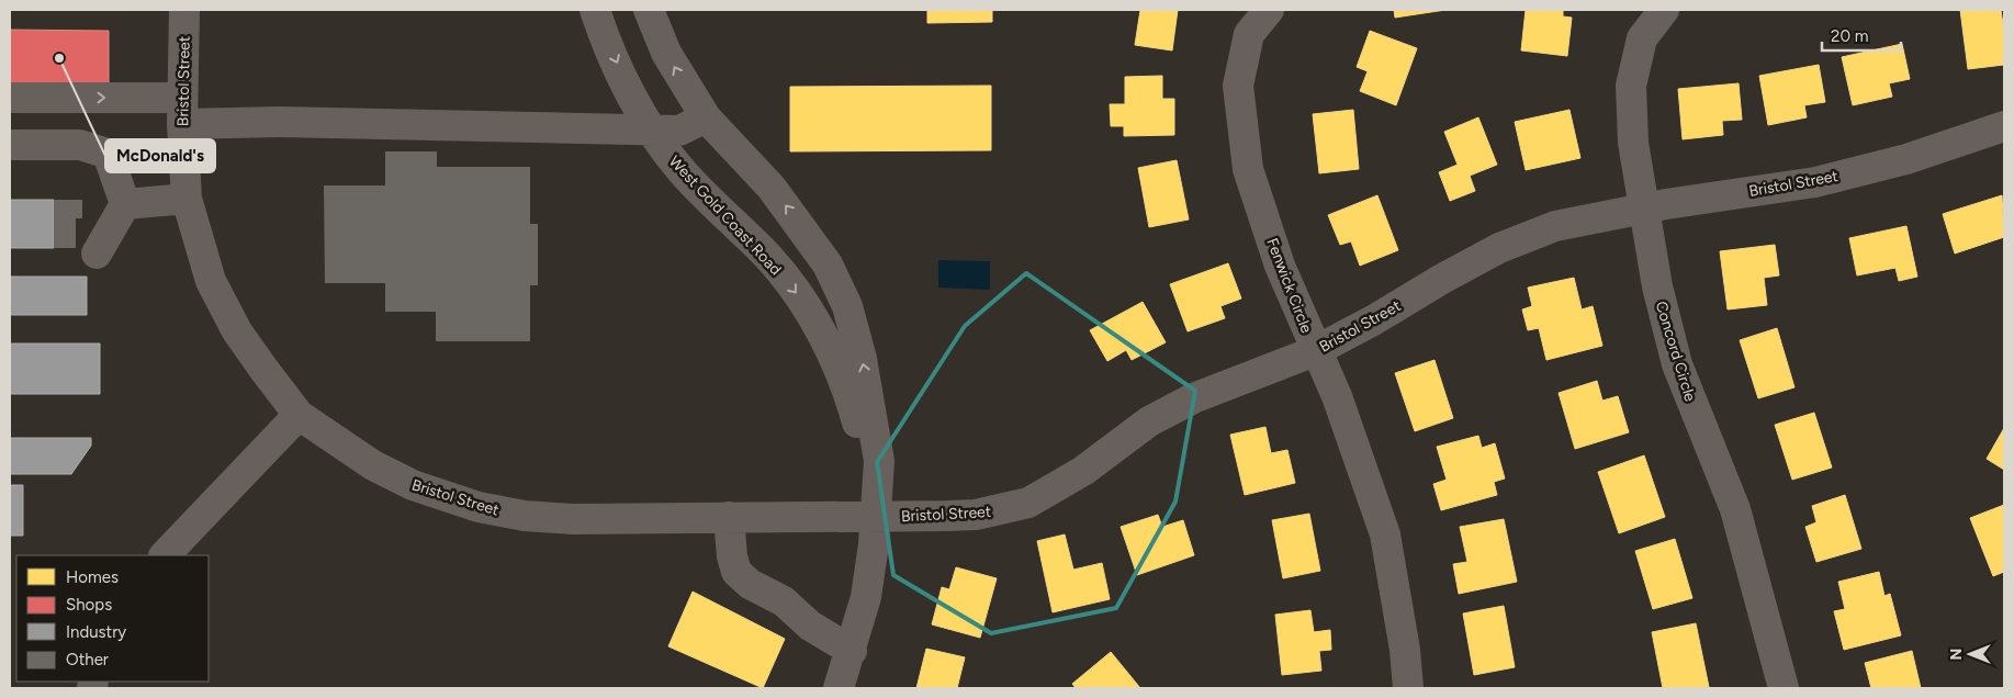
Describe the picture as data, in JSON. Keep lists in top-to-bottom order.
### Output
{
  "streets": {
    "street": [
      "Bristol Street",
      "West Gold Coast Road",
      "Fenwick Circle",
      "Concord Circle"
    ]
  },
  "crossings": [
    ["Bristol Street", "West Gold Coast Road"],
    ["Bristol Street", "Fenwick Circle"],
    ["Bristol Street", "Concord Circle"]
  ],
  "places": ["McDonald's"],
  "legend": [
    "Homes",
    "Shops",
    "Industry",
    "Other"
  ],
  "scale_bar": "20 m",
  "north": "left"
}
